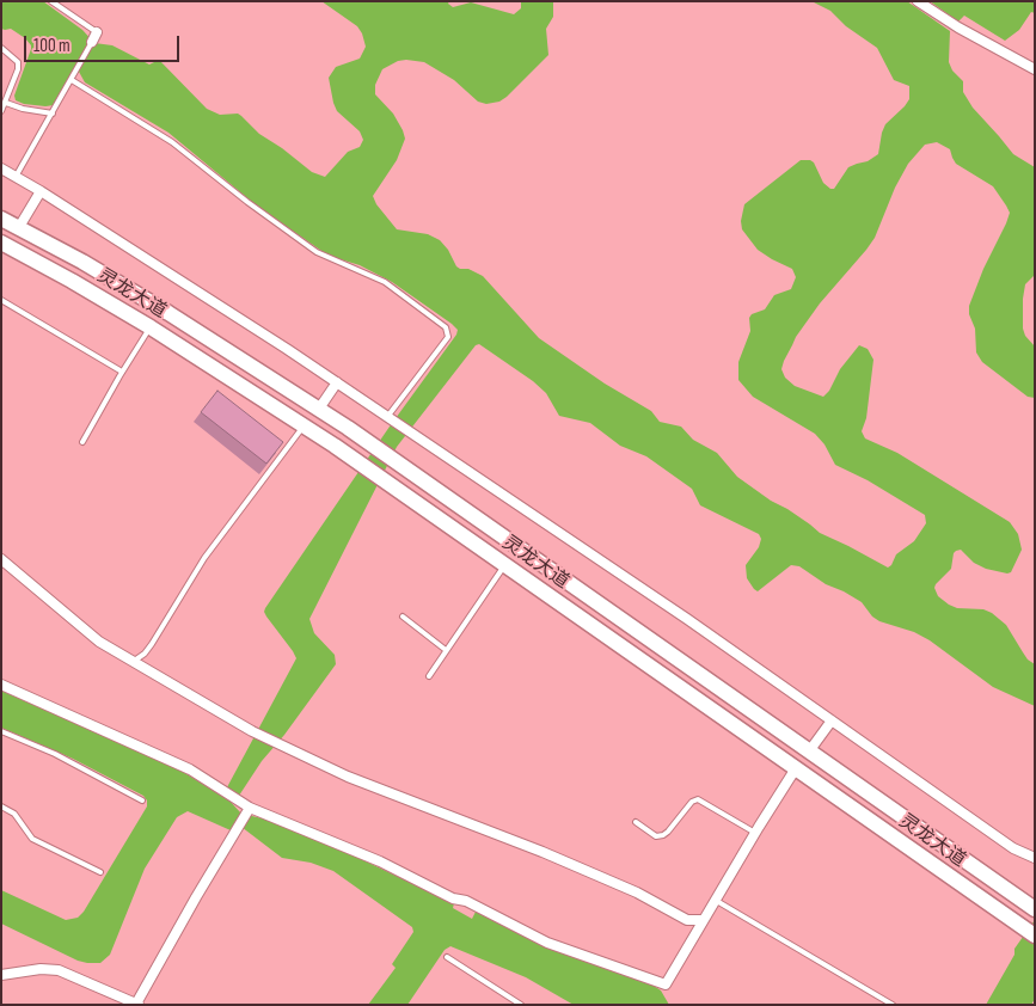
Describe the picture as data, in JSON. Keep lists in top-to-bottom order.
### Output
{
  "streets": {
    "main road": ["灵龙大道"]
  },
  "scale_bar": "100 m"
}
